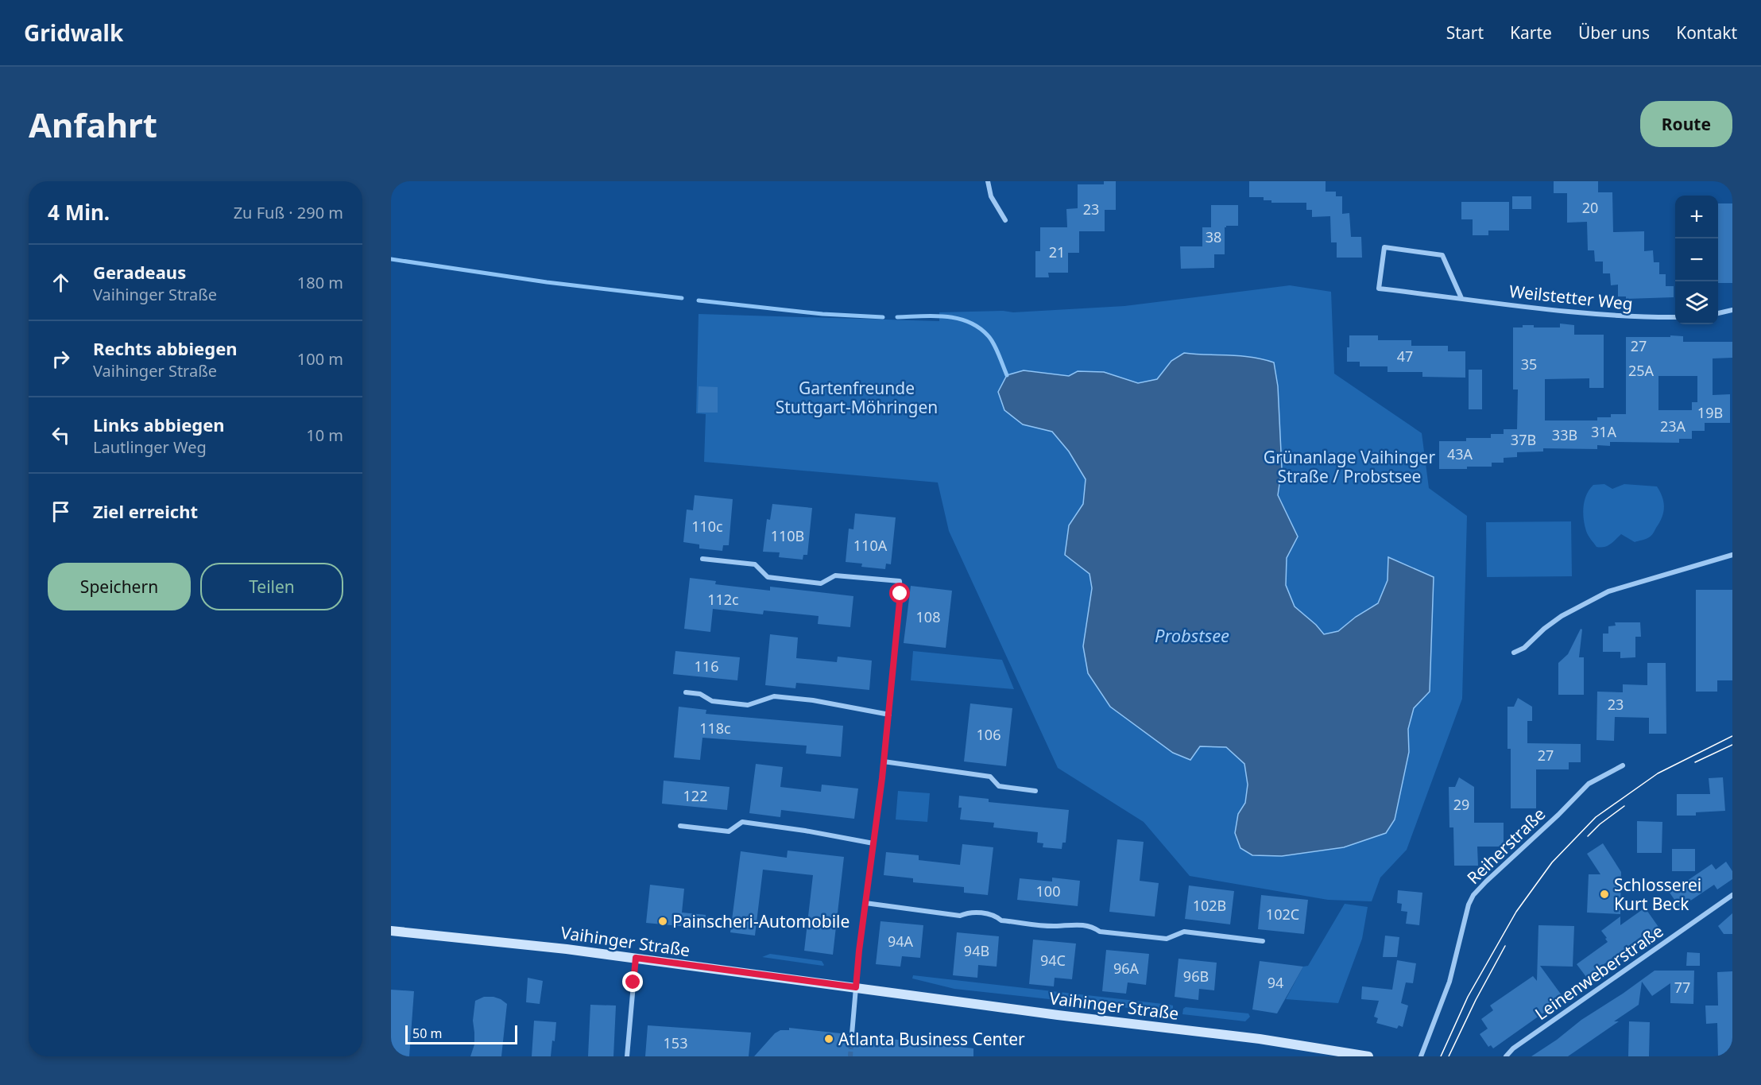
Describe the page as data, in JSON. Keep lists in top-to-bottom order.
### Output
{
  "streets": {
    "main road": ["Vaihinger Straße"],
    "street": ["Weilstetter Weg", "Reiherstraße", "Leinenweberstraße"]
  },
  "water": ["Probstsee"],
  "parks": ["Gartenfreunde Stuttgart-Möhringen", "Grünanlage Vaihinger Straße / Probstsee"],
  "places": ["Schlosserei Kurt Beck", "Painscheri-Automobile", "Atlanta Business Center"],
  "house_numbers": [
    "20",
    "23",
    "38",
    "21",
    "27",
    "47",
    "35",
    "25A",
    "19B",
    "23A",
    "31A",
    "33B",
    "37B",
    "43A",
    "110c",
    "110B",
    "110A",
    "112c",
    "108",
    "116",
    "23",
    "118c",
    "106",
    "27",
    "122",
    "29",
    "100",
    "102B",
    "102C",
    "94A",
    "94B",
    "94C",
    "96A",
    "96B",
    "94",
    "77",
    "153"
  ],
  "scale_bar": "50 m",
  "page": {
    "header": "Gridwalk",
    "nav": [
      "Start",
      "Karte",
      "Über uns",
      "Kontakt"
    ],
    "buttons": [
      "Route",
      ["Speichern", "Teilen"]
    ],
    "title": "Anfahrt",
    "heading": ["4 Min.", "Zu Fuß · 290 m"],
    "map_buttons": ["+", "−"],
    "list": [
      ["Geradeaus", "Vaihinger Straße", "180 m"],
      ["Rechts abbiegen", "Vaihinger Straße", "100 m"],
      ["Links abbiegen", "Lautlinger Weg", "10 m"],
      "Ziel erreicht"
    ],
    "scale": "50 m"
  }
}
